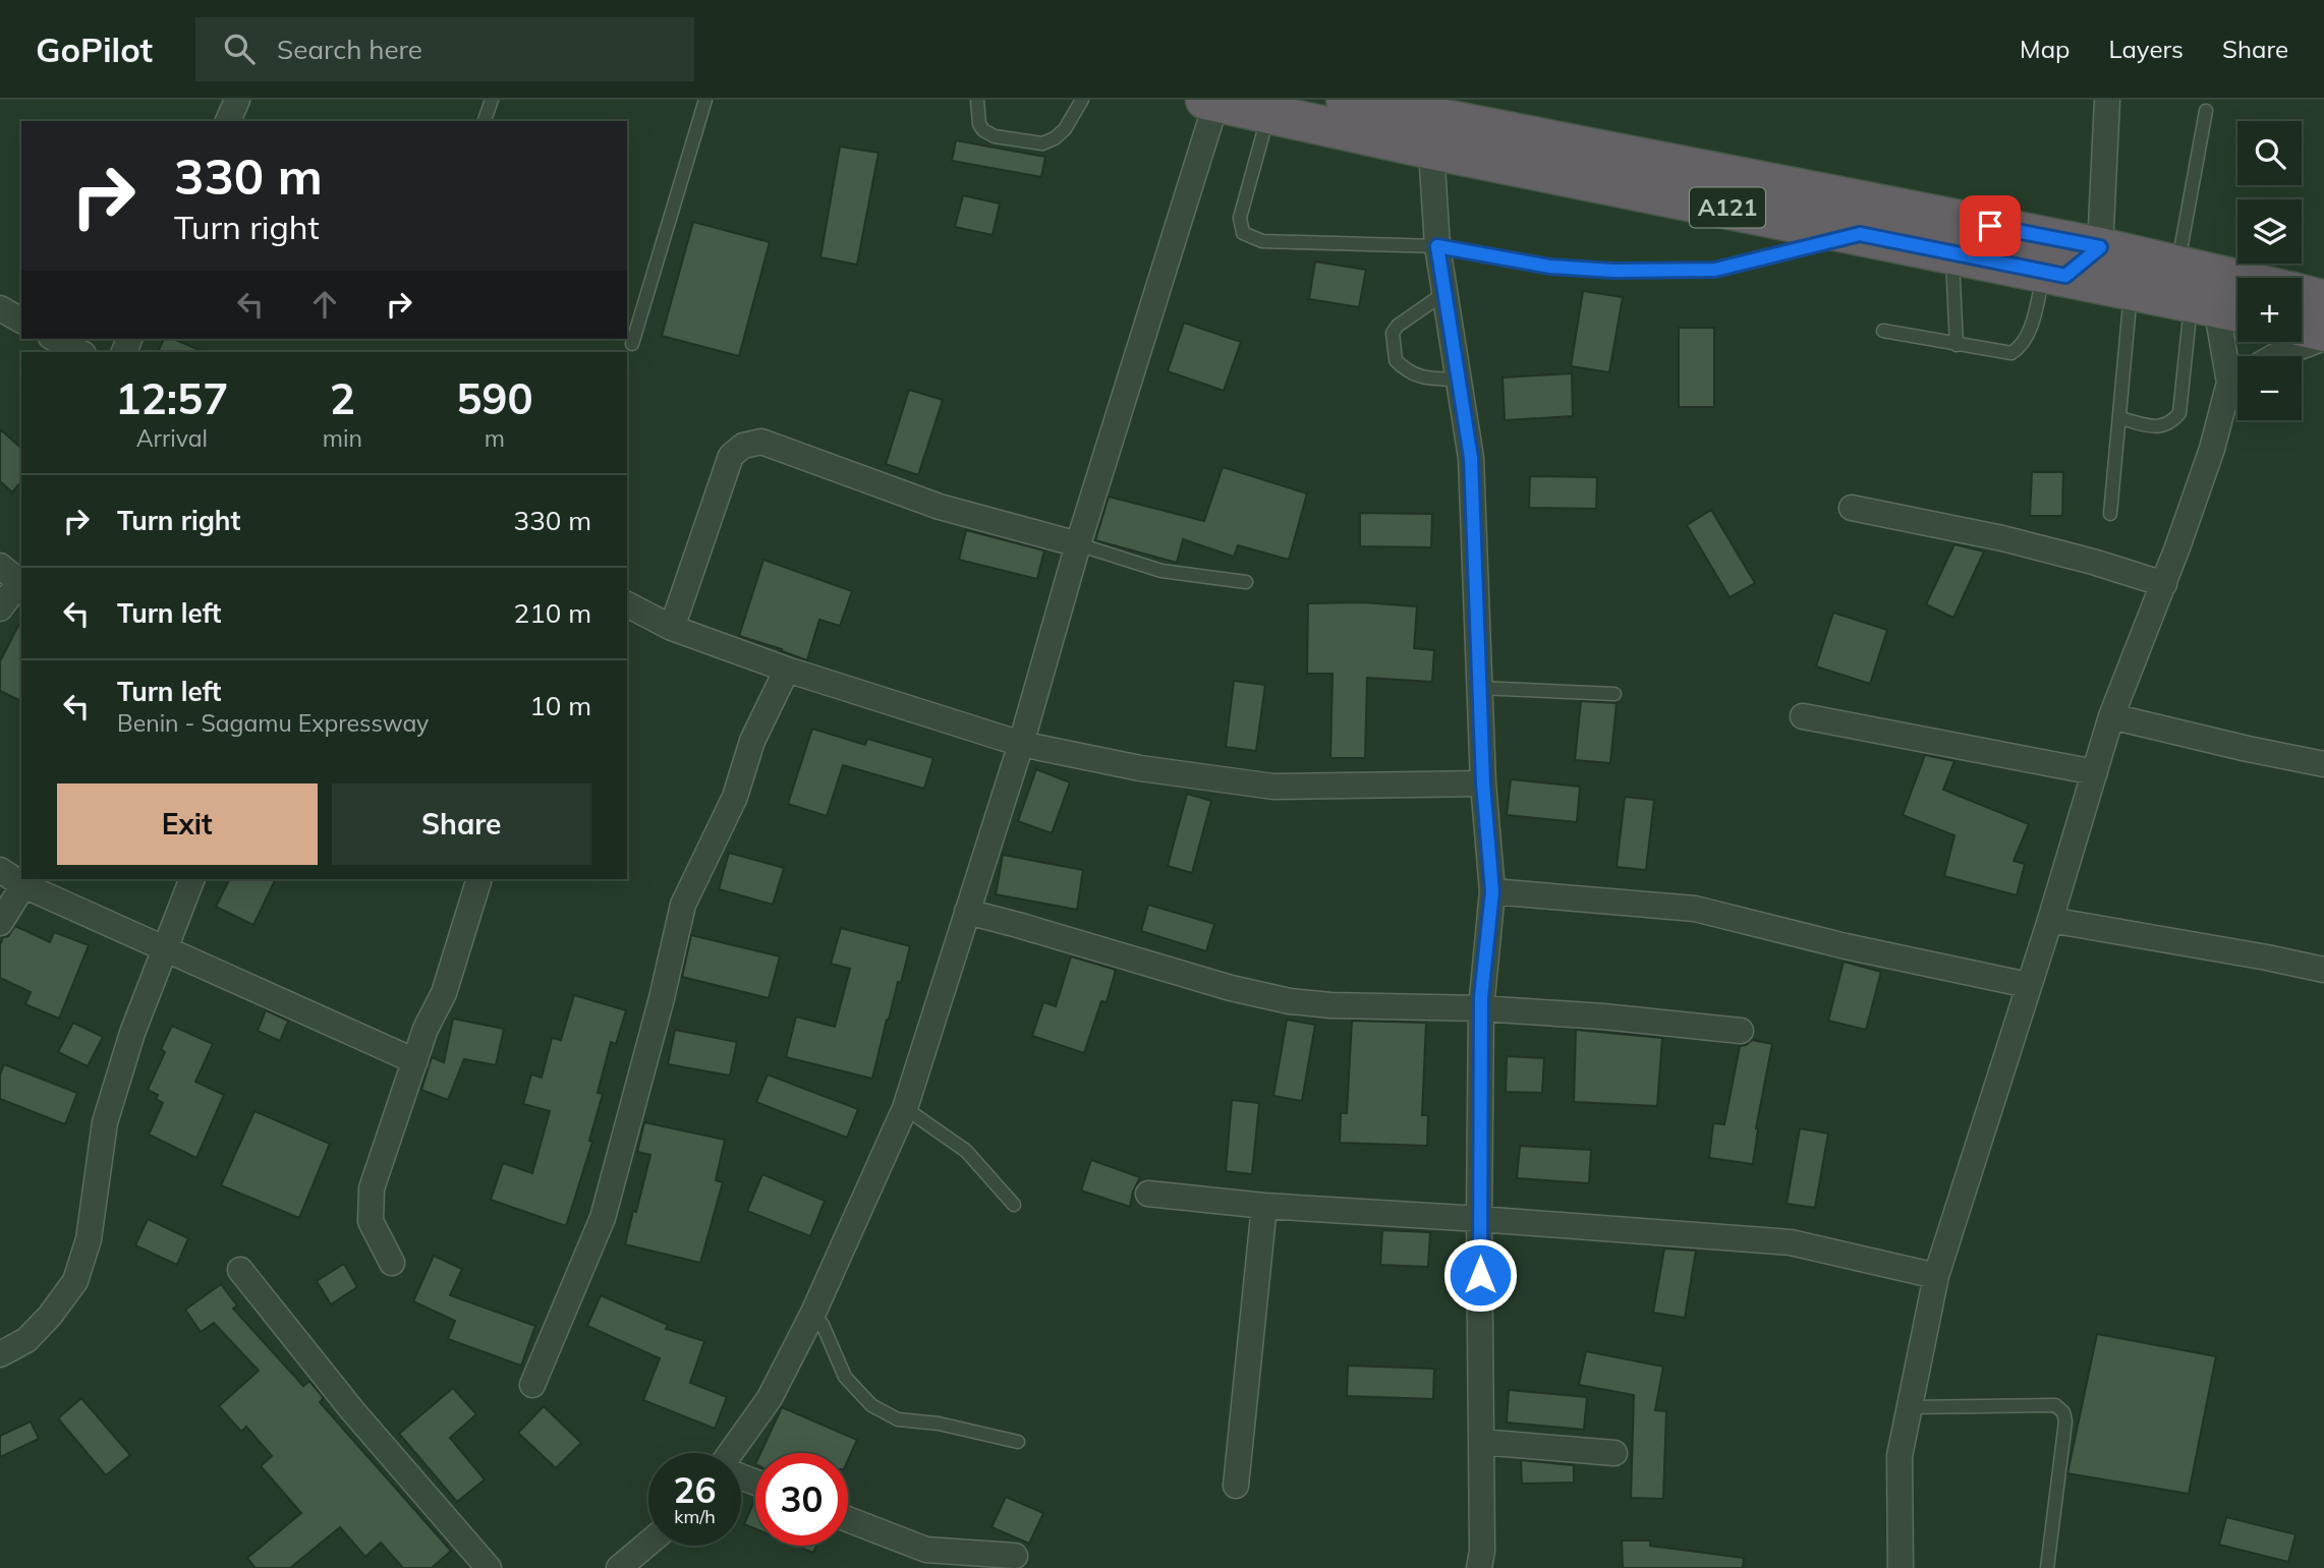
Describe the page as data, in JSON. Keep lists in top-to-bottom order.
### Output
{
  "streets": {
    "highway": ["A121"]
  },
  "page": {
    "header": "GoPilot",
    "search": "Search here",
    "nav": ["Map", "Layers", "Share"],
    "map_buttons": ["+", "−"],
    "turn": ["330 m", "Turn right"],
    "eta": [
      "12:57",
      "Arrival",
      "2",
      "min",
      "590",
      "m"
    ],
    "list": [
      {
        "name": "Turn right",
        "value": "330 m"
      },
      {
        "name": "Turn left",
        "value": "210 m"
      },
      {
        "name": "Turn left",
        "note": "Benin - Sagamu Expressway",
        "value": "10 m"
      }
    ],
    "buttons": ["Exit", "Share"],
    "speed": "26 km/h",
    "limit": "30"
  }
}
